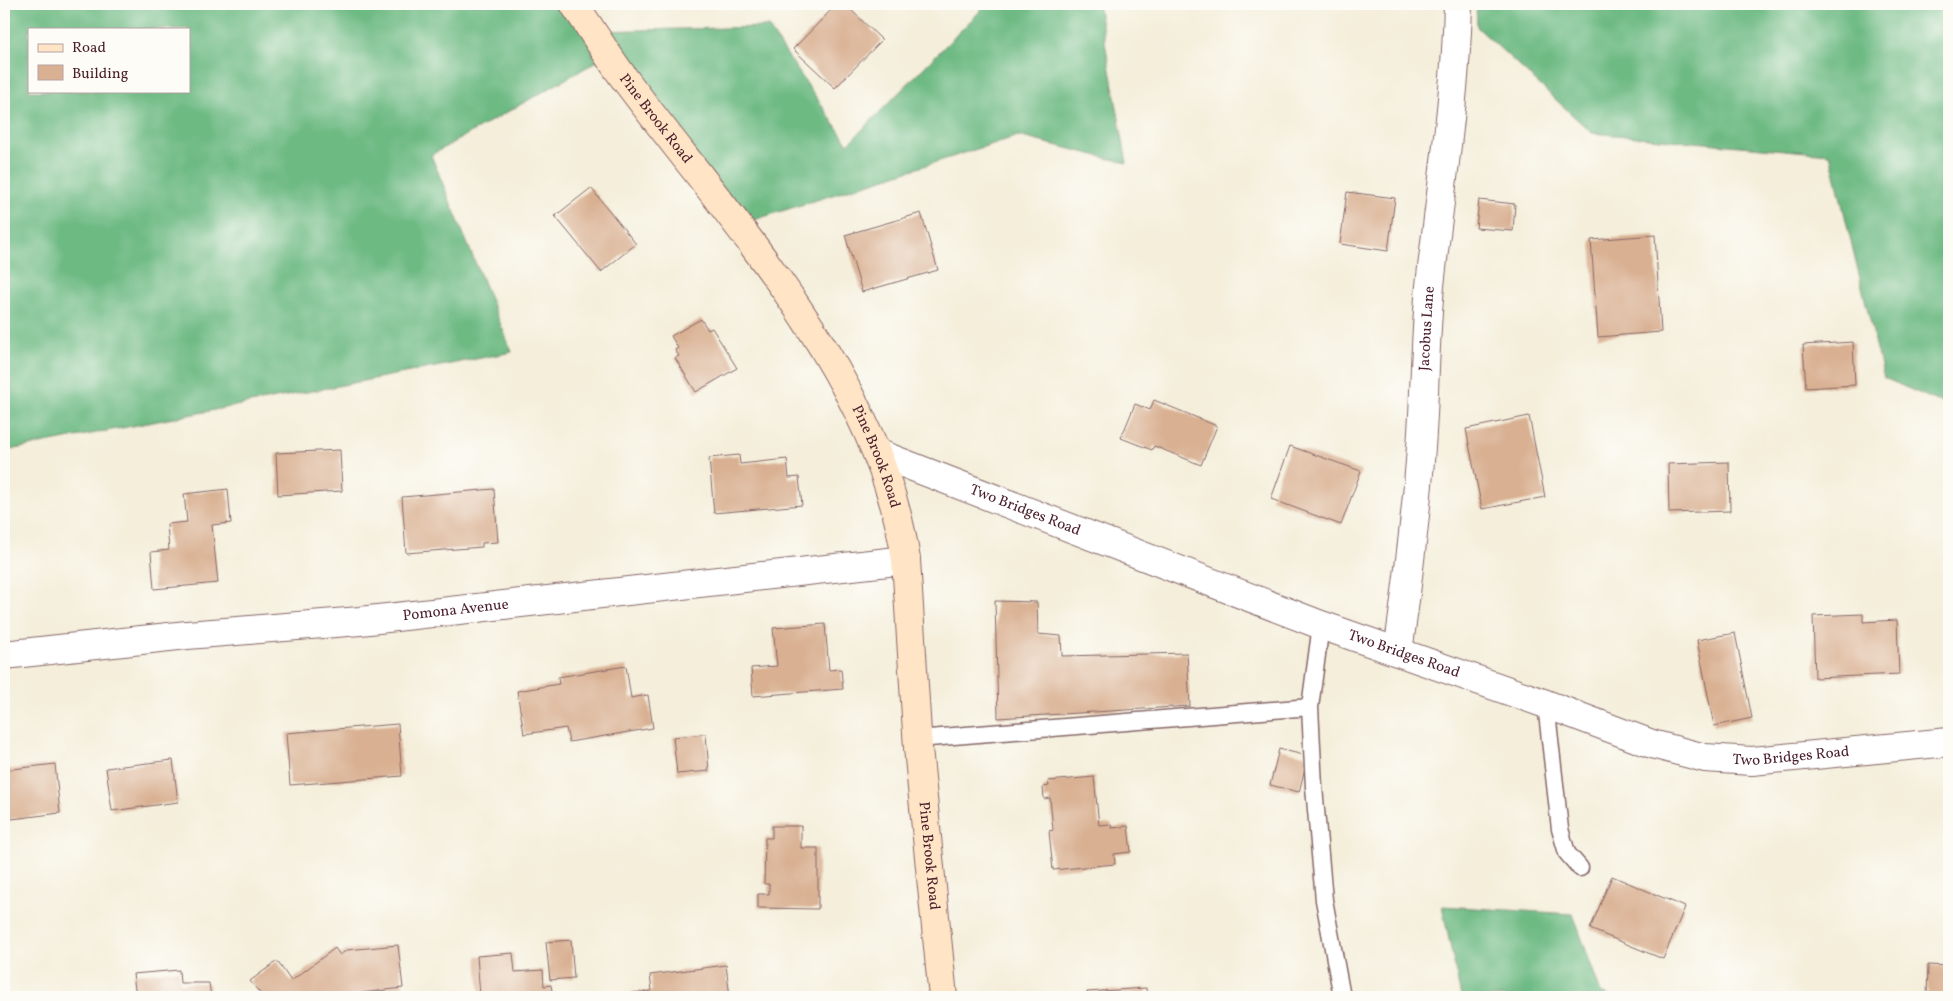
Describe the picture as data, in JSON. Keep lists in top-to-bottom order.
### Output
{
  "streets": {
    "street": [
      "Pine Brook Road",
      "Jacobus Lane",
      "Two Bridges Road",
      "Pomona Avenue"
    ]
  },
  "crossings": [
    ["Pine Brook Road", "Two Bridges Road"],
    ["Pine Brook Road", "Pomona Avenue"],
    ["Jacobus Lane", "Two Bridges Road"]
  ],
  "legend": ["Road", "Building"]
}
